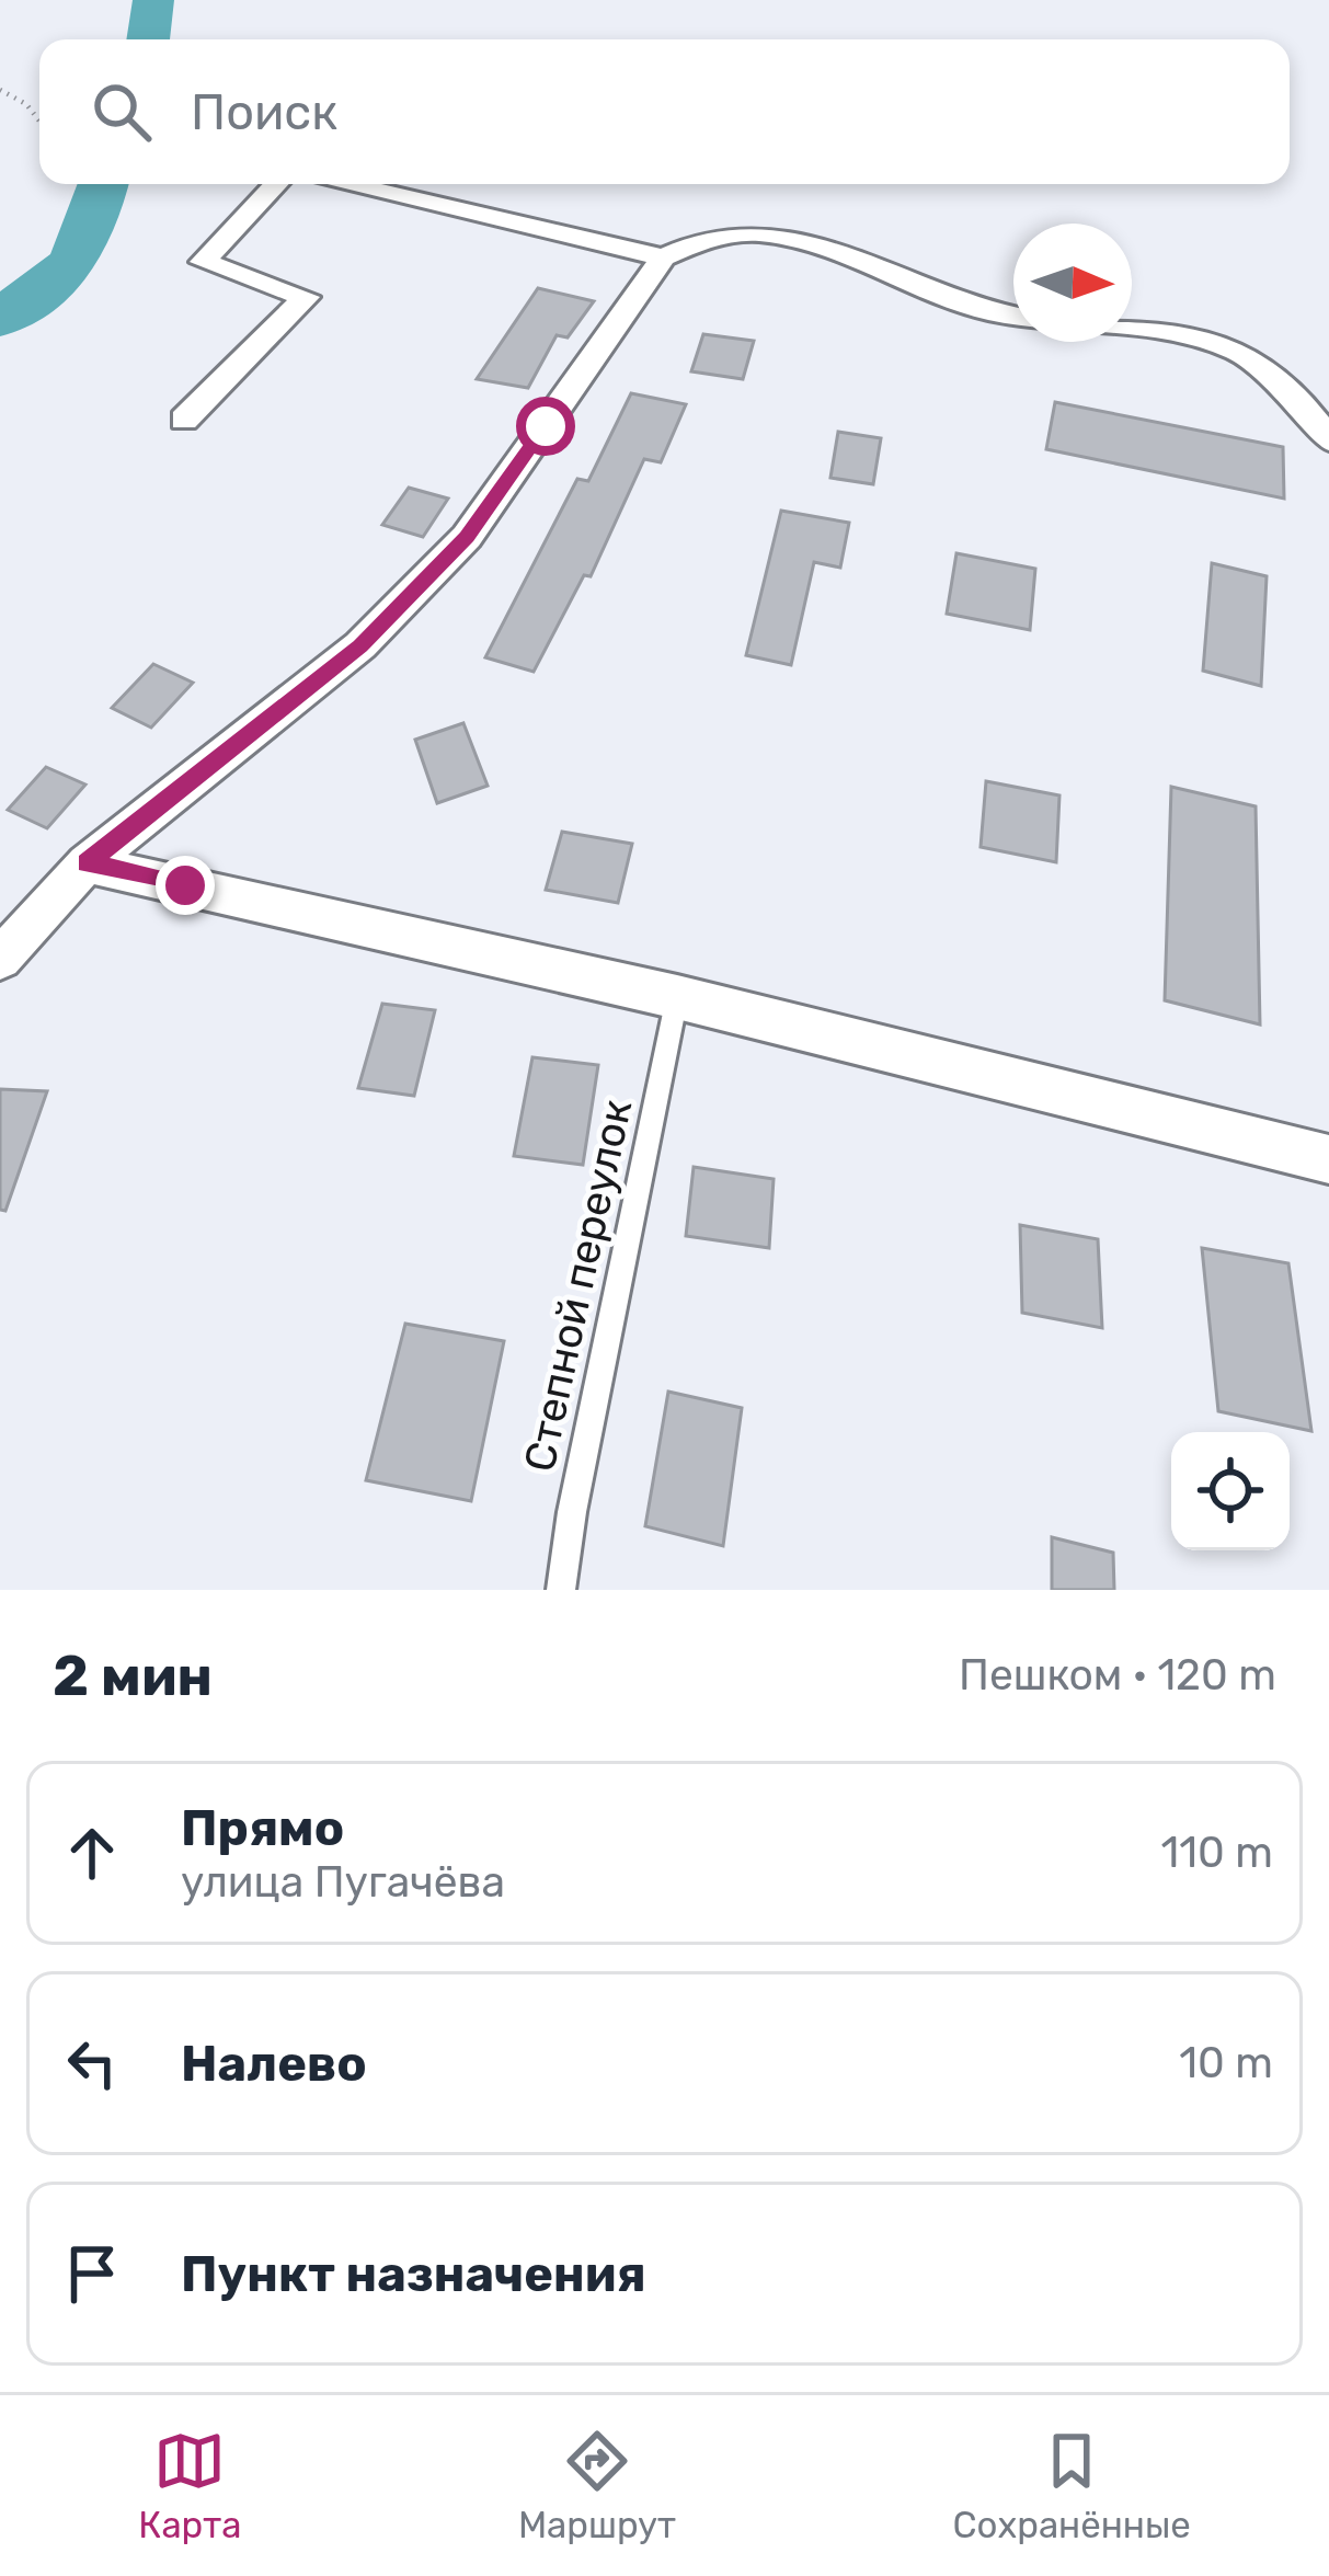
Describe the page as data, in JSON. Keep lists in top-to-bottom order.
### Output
{
  "streets": {
    "lane": ["Степной переулок"]
  },
  "north": "right",
  "page": {
    "search": "Поиск",
    "heading": ["2 мин", "Пешком · 120 m"],
    "list": [
      ["Прямо", "улица Пугачёва", "110 m"],
      ["Налево", "10 m"],
      "Пункт назначения"
    ],
    "nav": ["Карта", "Маршрут", "Сохранённые"]
  }
}
